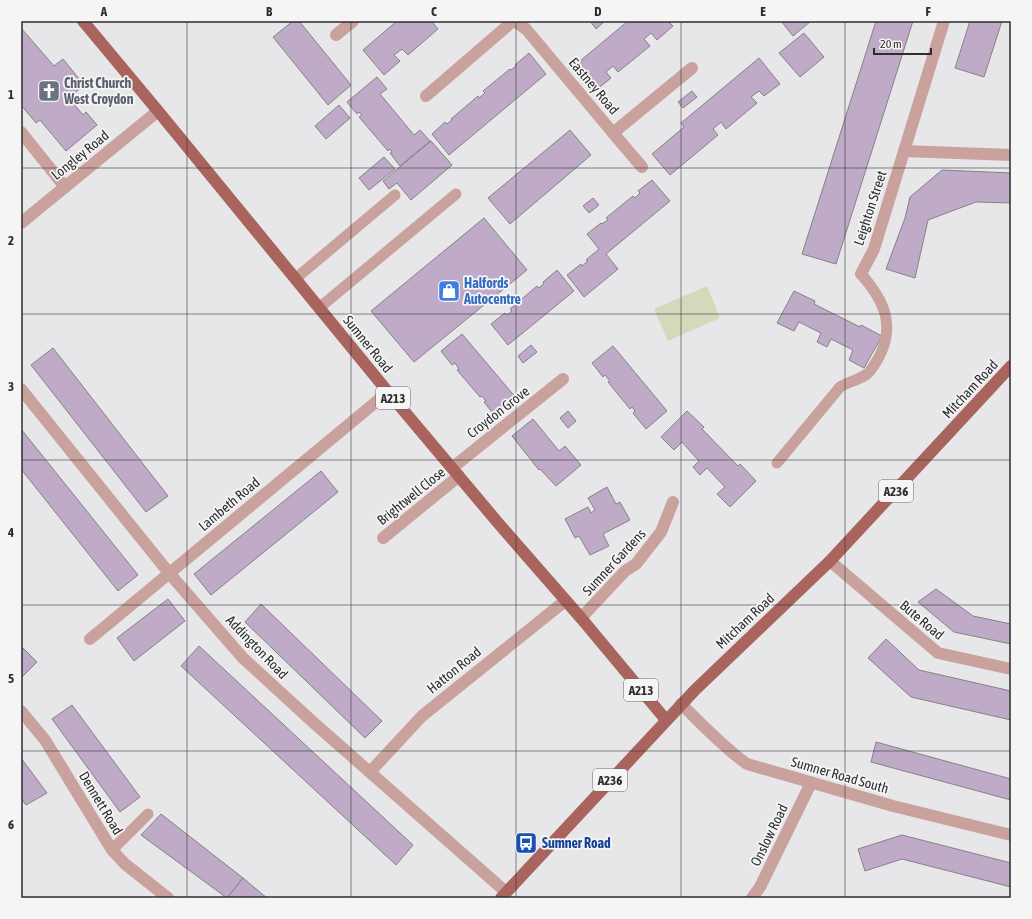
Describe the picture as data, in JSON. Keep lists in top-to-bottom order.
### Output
{
  "streets": {
    "main road": [
      "Sumner Road",
      "Mitcham Road",
      "A213",
      "A236"
    ],
    "street": [
      "Eastney Road",
      "Longley Road",
      "Leighton Street",
      "Croydon Grove",
      "Brightwell Close",
      "Lambeth Road",
      "Sumner Gardens",
      "Bute Road",
      "Addington Road",
      "Hatton Road",
      "Sumner Road South",
      "Dennett Road",
      "Onslow Road"
    ]
  },
  "crossings": [
    ["Longley Road", "Sumner Road"],
    ["Sumner Road", "Mitcham Road"],
    ["Sumner Road", "Croydon Grove"],
    ["Sumner Road", "Brightwell Close"],
    ["Sumner Road", "Lambeth Road"],
    ["Sumner Road", "Sumner Gardens"],
    ["Sumner Road", "Hatton Road"],
    ["Mitcham Road", "Bute Road"],
    ["Mitcham Road", "Addington Road"],
    ["Mitcham Road", "Sumner Road South"],
    ["Croydon Grove", "Brightwell Close"],
    ["Lambeth Road", "Addington Road"],
    ["Addington Road", "Hatton Road"],
    ["Sumner Road South", "Onslow Road"]
  ],
  "places": {
    "church": ["Christ Church West Croydon"],
    "shop": ["Halfords Autocentre"],
    "bus stop": ["Sumner Road"]
  },
  "scale_bar": "20 m",
  "grid": {
    "columns": [
      "A",
      "B",
      "C",
      "D",
      "E",
      "F"
    ],
    "rows": [
      "1",
      "2",
      "3",
      "4",
      "5",
      "6"
    ]
  }
}
